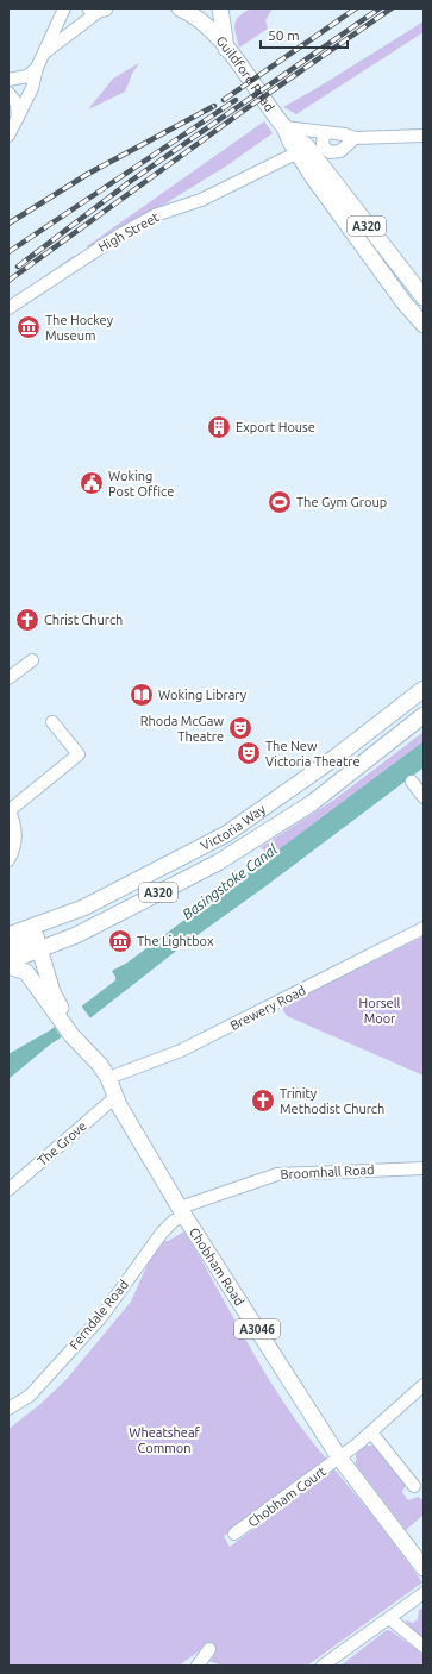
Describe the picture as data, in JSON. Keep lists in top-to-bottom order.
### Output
{
  "streets": {
    "main road": [
      "Guildford Road",
      "A320",
      "Victoria Way",
      "Chobham Road",
      "A3046"
    ],
    "street": [
      "High Street",
      "Brewery Road",
      "The Grove",
      "Broomhall Road",
      "Ferndale Road",
      "Chobham Court"
    ]
  },
  "crossings": [
    ["Guildford Road", "A320"],
    ["Guildford Road", "High Street"],
    ["A320", "Victoria Way"],
    ["A320", "Chobham Road"],
    ["Victoria Way", "Chobham Road"],
    ["Brewery Road", "Chobham Road"],
    ["The Grove", "Chobham Road"],
    ["Broomhall Road", "Chobham Road"],
    ["Broomhall Road", "Ferndale Road"],
    ["Chobham Road", "Ferndale Road"],
    ["Chobham Road", "Chobham Court"]
  ],
  "water": ["Basingstoke Canal"],
  "parks": ["Horsell Moor", "Wheatsheaf Common"],
  "places": {
    "museum": ["The Hockey Museum", "The Lightbox"],
    "building": ["Export House"],
    "public building": ["Woking Post Office"],
    "sports": ["The Gym Group"],
    "church": ["Christ Church", "Trinity Methodist Church"],
    "library": ["Woking Library"],
    "theatre": ["Rhoda McGaw Theatre", "The New Victoria Theatre"]
  },
  "scale_bar": "50 m"
}
